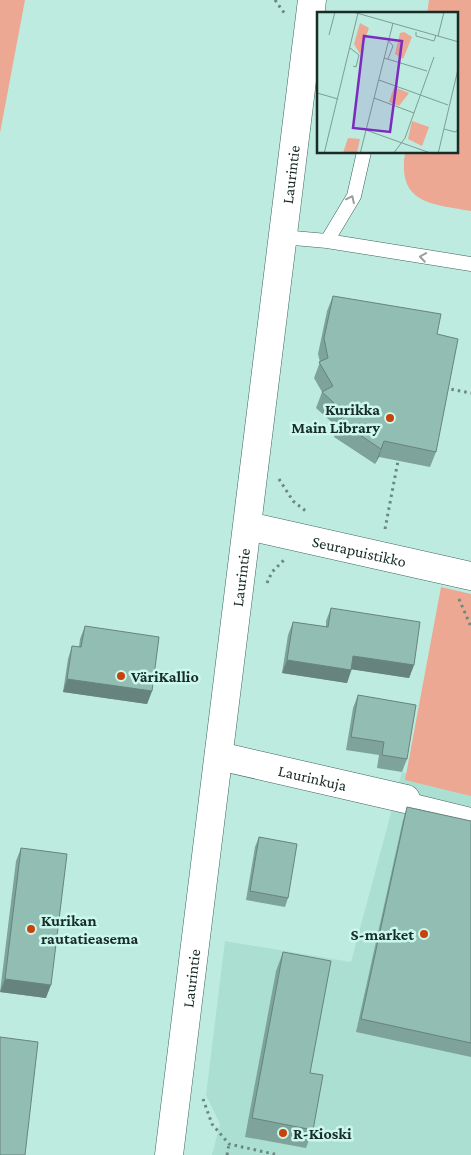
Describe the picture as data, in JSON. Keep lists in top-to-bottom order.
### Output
{
  "streets": {
    "street": ["Laurintie", "Seurapuistikko", "Laurinkuja"]
  },
  "crossings": [
    ["Laurintie", "Seurapuistikko"],
    ["Laurintie", "Laurinkuja"]
  ],
  "places": [
    "Kurikka Main Library",
    "VäriKallio",
    "Kurikan rautatieasema",
    "S-market",
    "R-Kioski"
  ]
}
